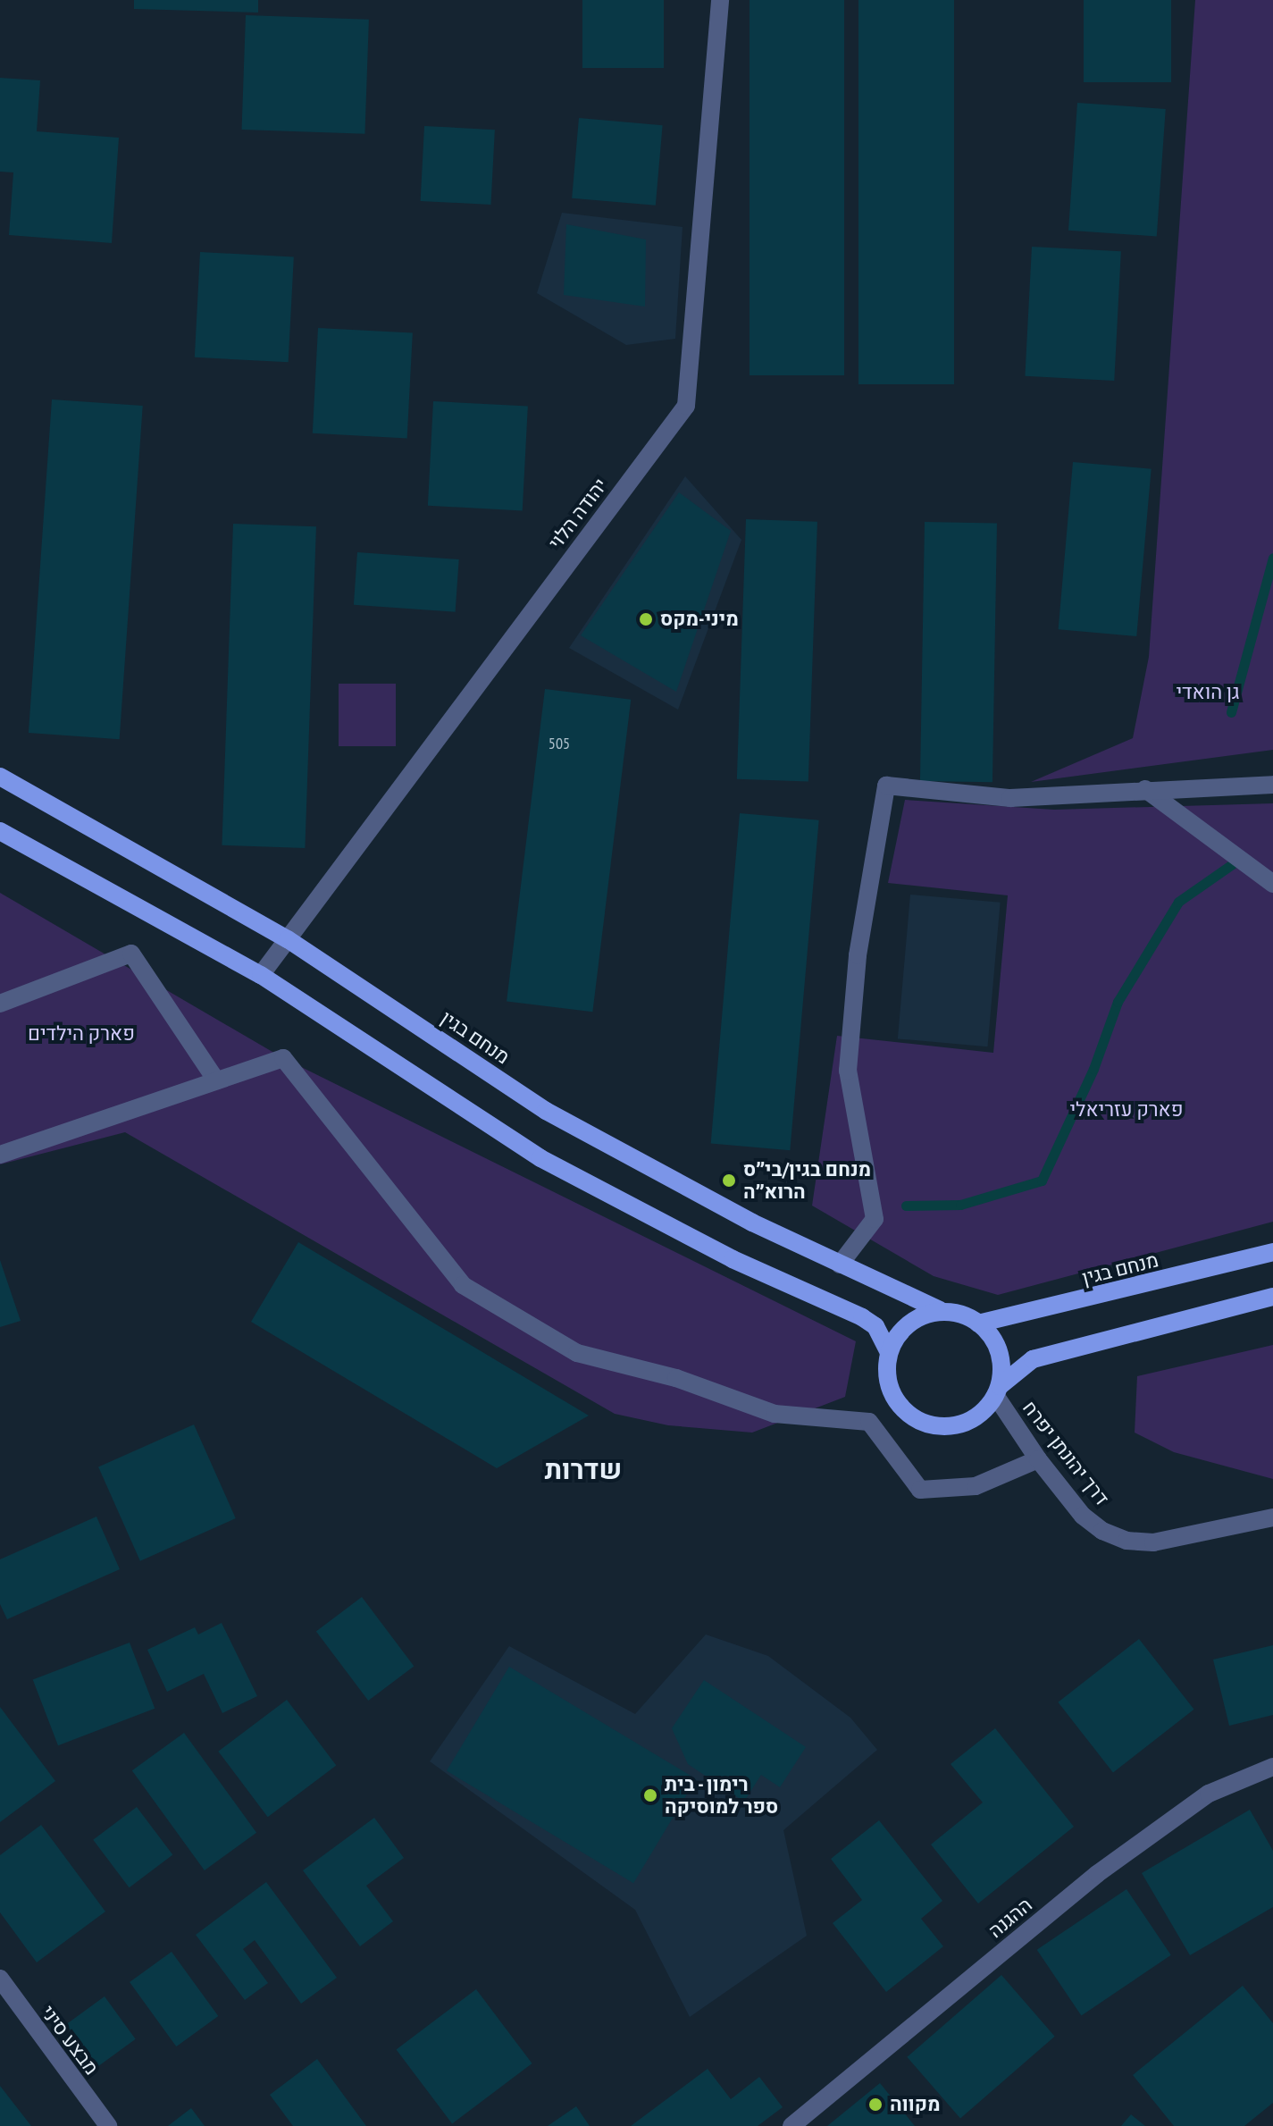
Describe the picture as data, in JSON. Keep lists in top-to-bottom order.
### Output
{
  "streets": {
    "main road": ["מנחם בגין"],
    "street": [
      "יהודה הלוי",
      "דרך יהונתן יפרח",
      "ההגנה",
      "מבצע סיני"
    ]
  },
  "crossings": [
    ["יהודה הלוי", "מנחם בגין"],
    ["מנחם בגין", "דרך יהונתן יפרח"]
  ],
  "districts": ["שדרות"],
  "parks": ["גן הואדי", "פארק הילדים", "פארק עזריאלי"],
  "places": [
    "מיני-מקס",
    "מנחם בגין/בי״ס הרוא״ה",
    "רימון - בית ספר למוסיקה",
    "מקווה"
  ],
  "house_numbers": ["505"]
}
